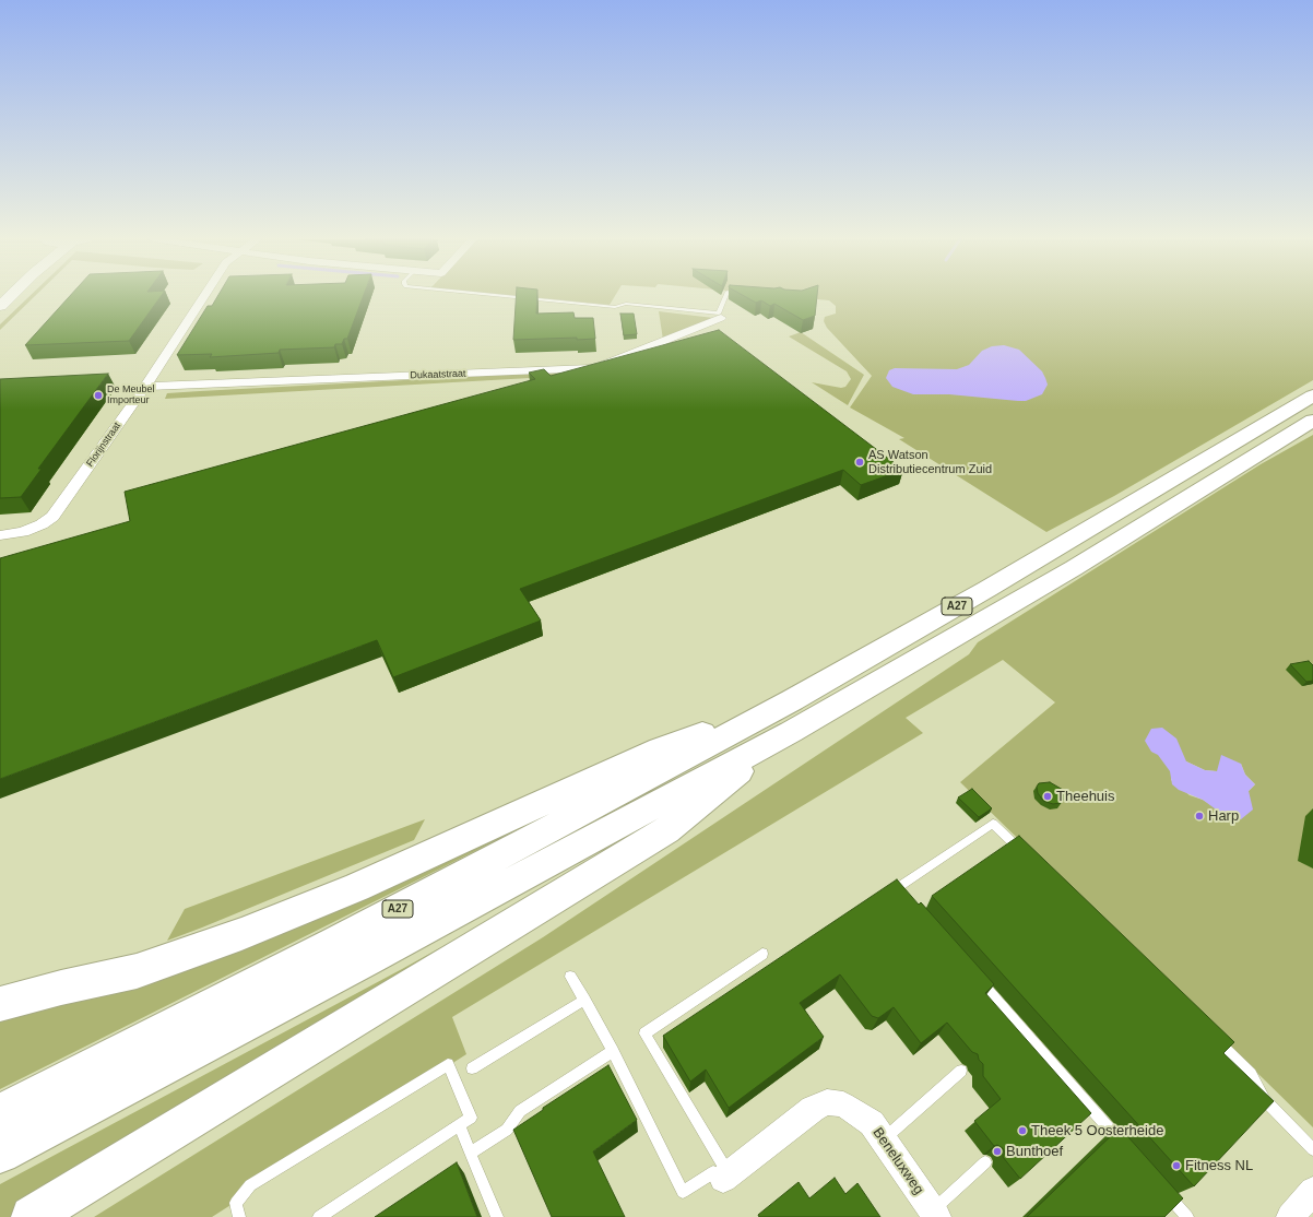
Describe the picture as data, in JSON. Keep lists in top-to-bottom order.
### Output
{
  "streets": {
    "highway": ["A27"],
    "street": ["Dukaatstraat", "Florijnstraat", "Beneluxweg"]
  },
  "crossings": [
    ["Dukaatstraat", "Florijnstraat"]
  ],
  "places": [
    "De Meubel Importeur",
    "AS Watson Distributiecentrum Zuid",
    "Theehuis",
    "Harp",
    "Theek 5 Oosterheide",
    "Bunthoef",
    "Fitness NL"
  ]
}
